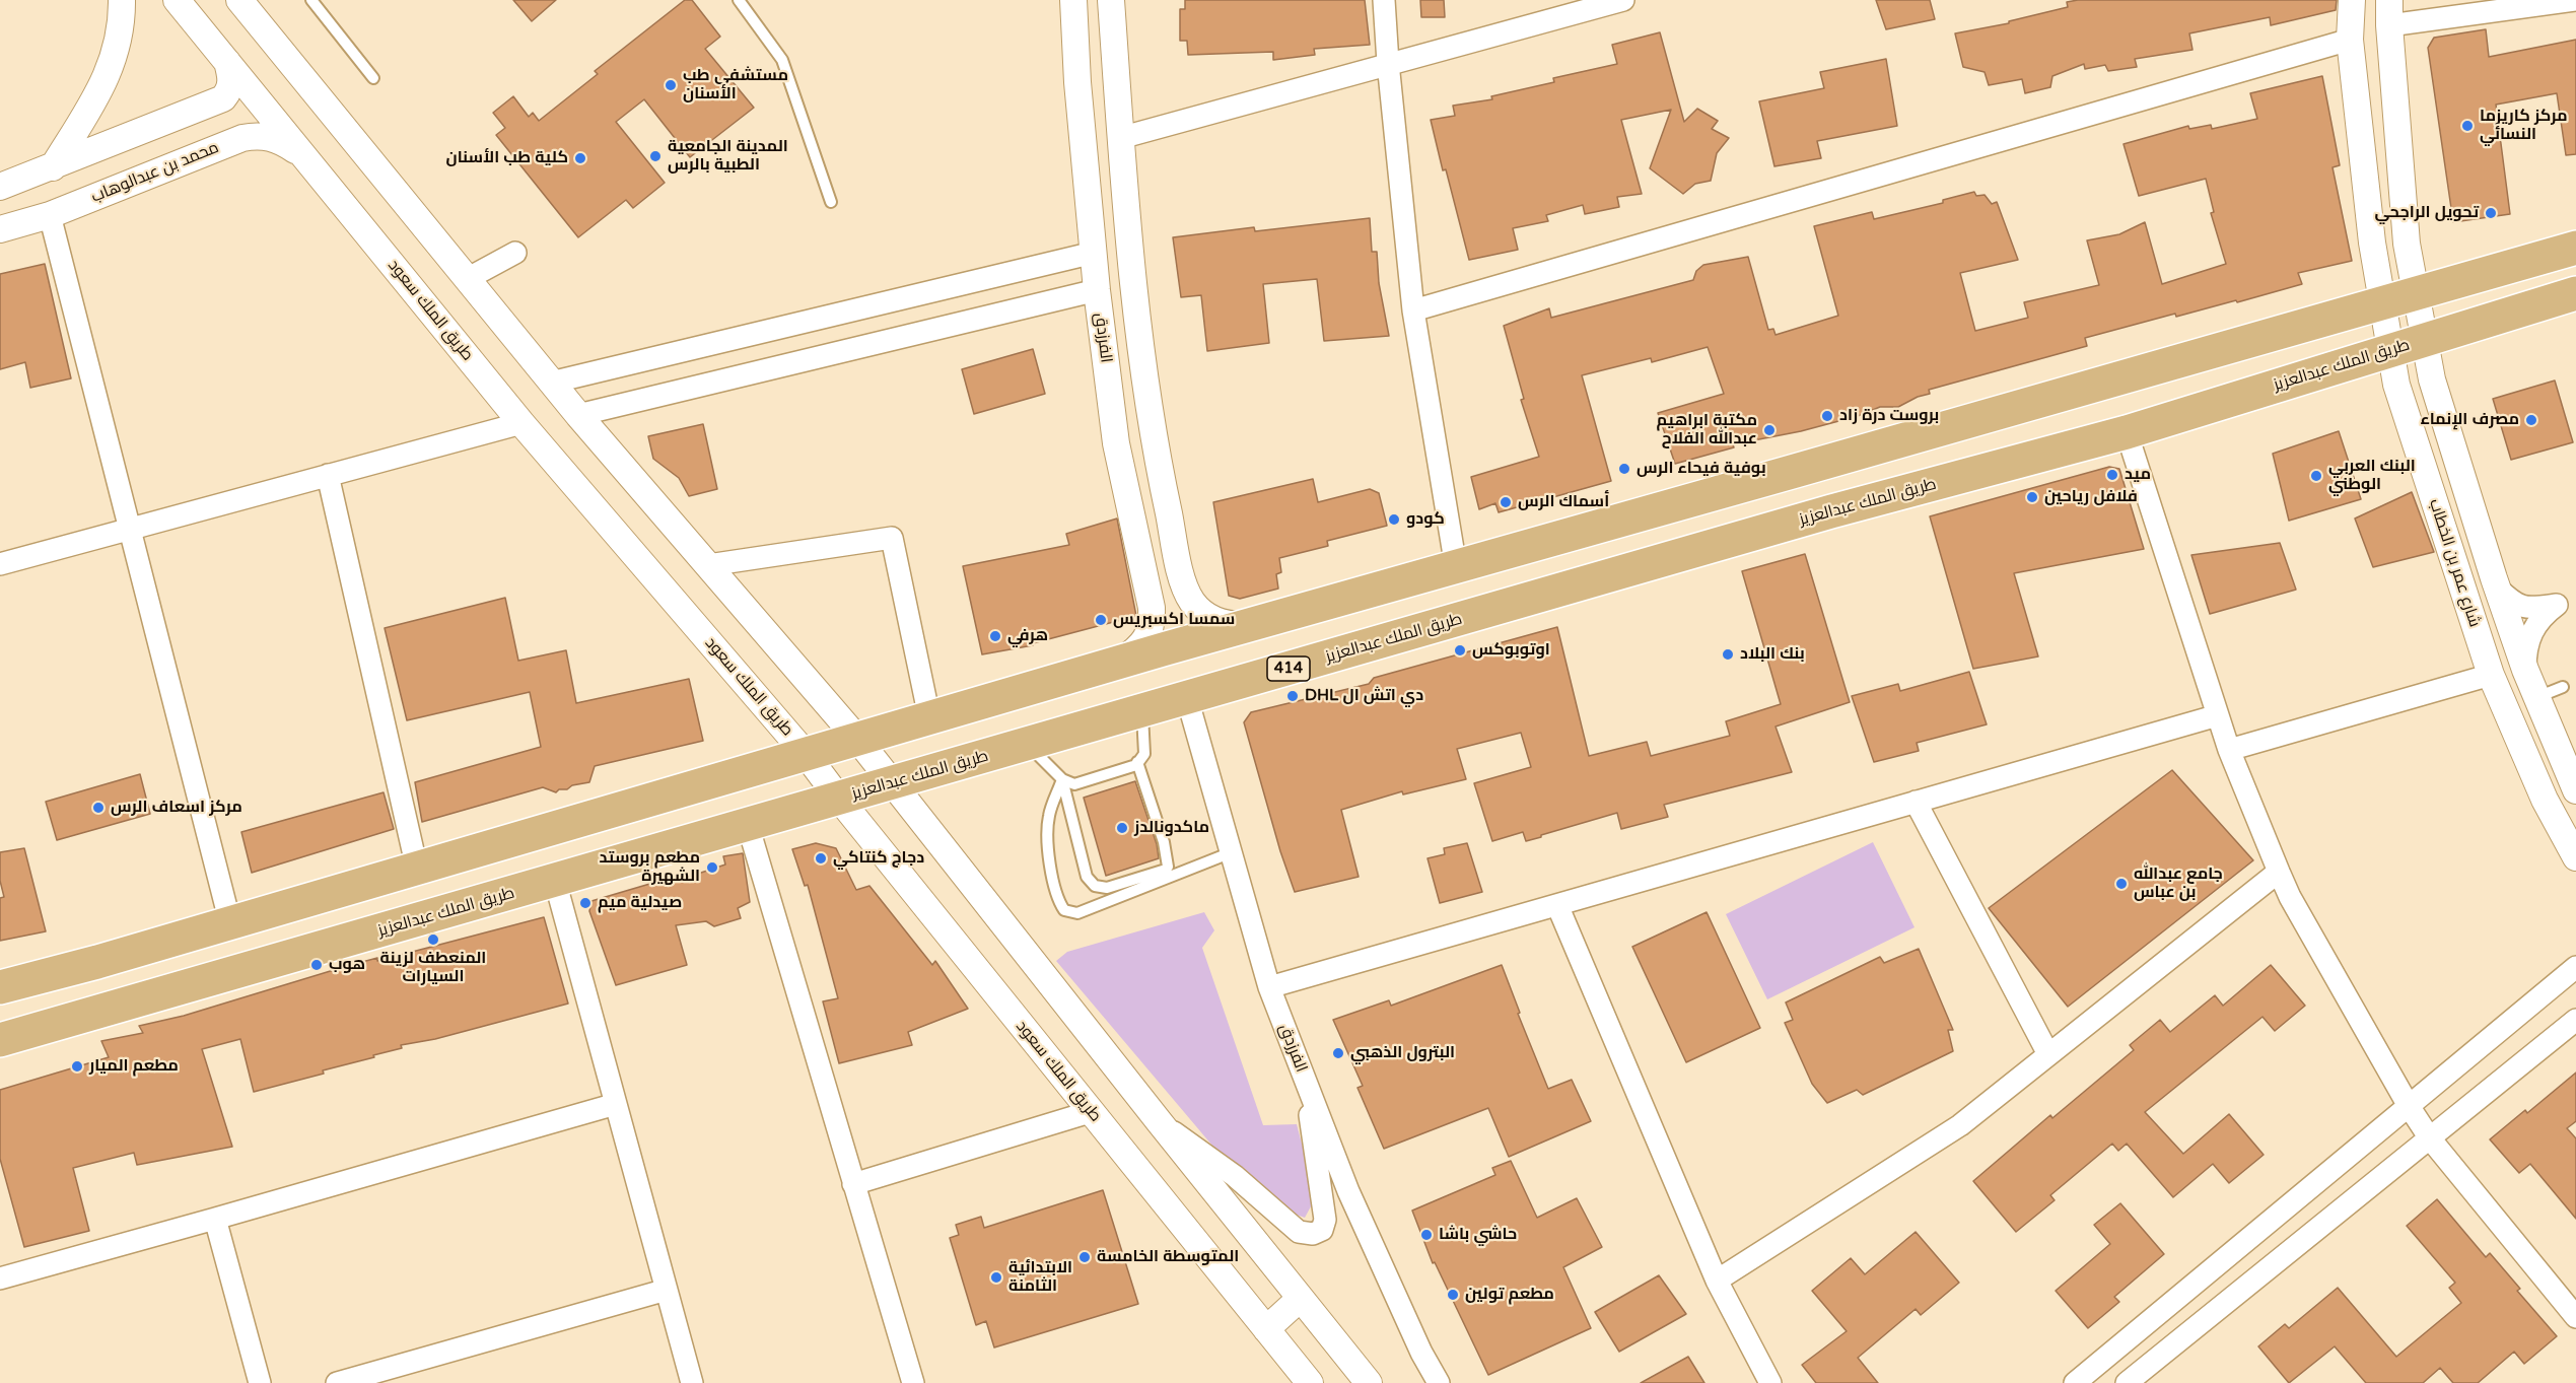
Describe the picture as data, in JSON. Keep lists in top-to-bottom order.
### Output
{
  "streets": {
    "highway": ["طريق الملك عبدالعزيز", "414"],
    "street": [
      "محمد بن عبدالوهاب",
      "طريق الملك سعود",
      "الفرزدق",
      "شارع عمر بن الخطاب"
    ]
  },
  "crossings": [
    ["محمد بن عبدالوهاب", "طريق الملك سعود"],
    ["طريق الملك سعود", "طريق الملك عبدالعزيز"],
    ["الفرزدق", "طريق الملك عبدالعزيز"],
    ["طريق الملك عبدالعزيز", "شارع عمر بن الخطاب"]
  ],
  "places": [
    "مستشفى طب الأسنان",
    "مركز كاريزما النسائي",
    "المدينة الجامعية الطبية بالرس",
    "كلية طب الأسنان",
    "تحويل الراجحي",
    "بروست درة زاد",
    "مصرف الإنماء",
    "مكتبة ابراهيم عبدالله الفلاح",
    "بوفية فيحاء الرس",
    "ميد",
    "البنك العربي الوطني",
    "فلافل رياحين",
    "أسماك الرس",
    "كودو",
    "سمسا اكسبريس",
    "هرفي",
    "اوتوبوكس",
    "بنك البلاد",
    "DHL دي اتش ال",
    "مركز اسعاف الرس",
    "ماكدونالدز",
    "دجاج كنتاكي",
    "مطعم بروستد الشهيرة",
    "جامع عبدالله بن عباس",
    "صيدلية ميم",
    "المنعطف لزينة السيارات",
    "هوب",
    "البترول الذهبي",
    "مطعم الميار",
    "حاشي باشا",
    "المتوسطة الخامسة",
    "الابتدائية الثامنة",
    "مطعم تولين"
  ]
}
